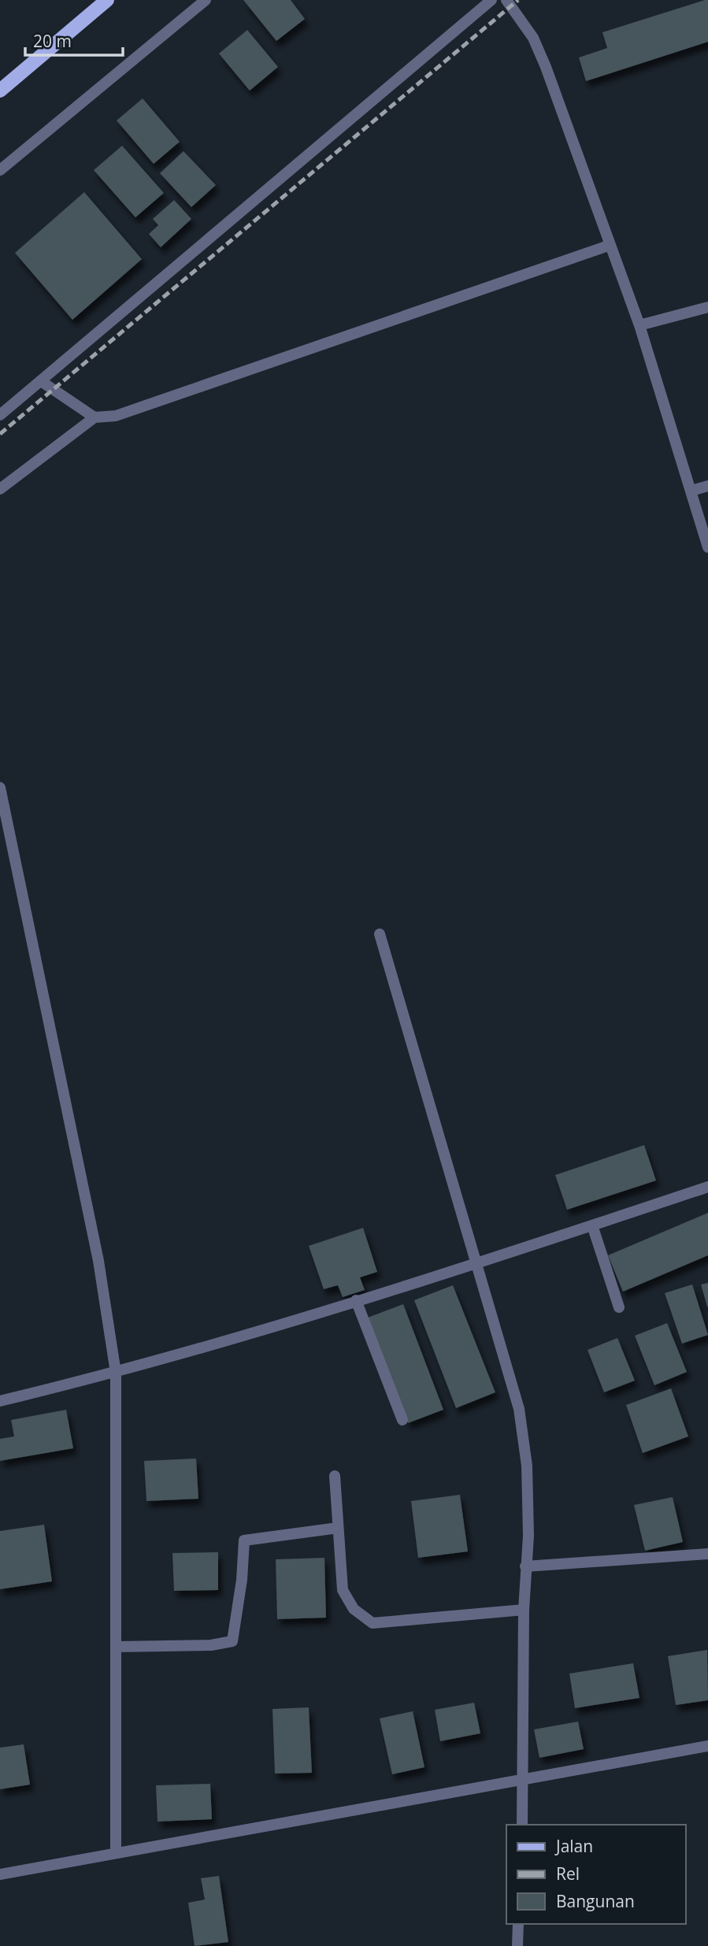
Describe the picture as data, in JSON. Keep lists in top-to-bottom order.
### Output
{
  "legend": ["Jalan", "Rel", "Bangunan"],
  "scale_bar": "20 m"
}
